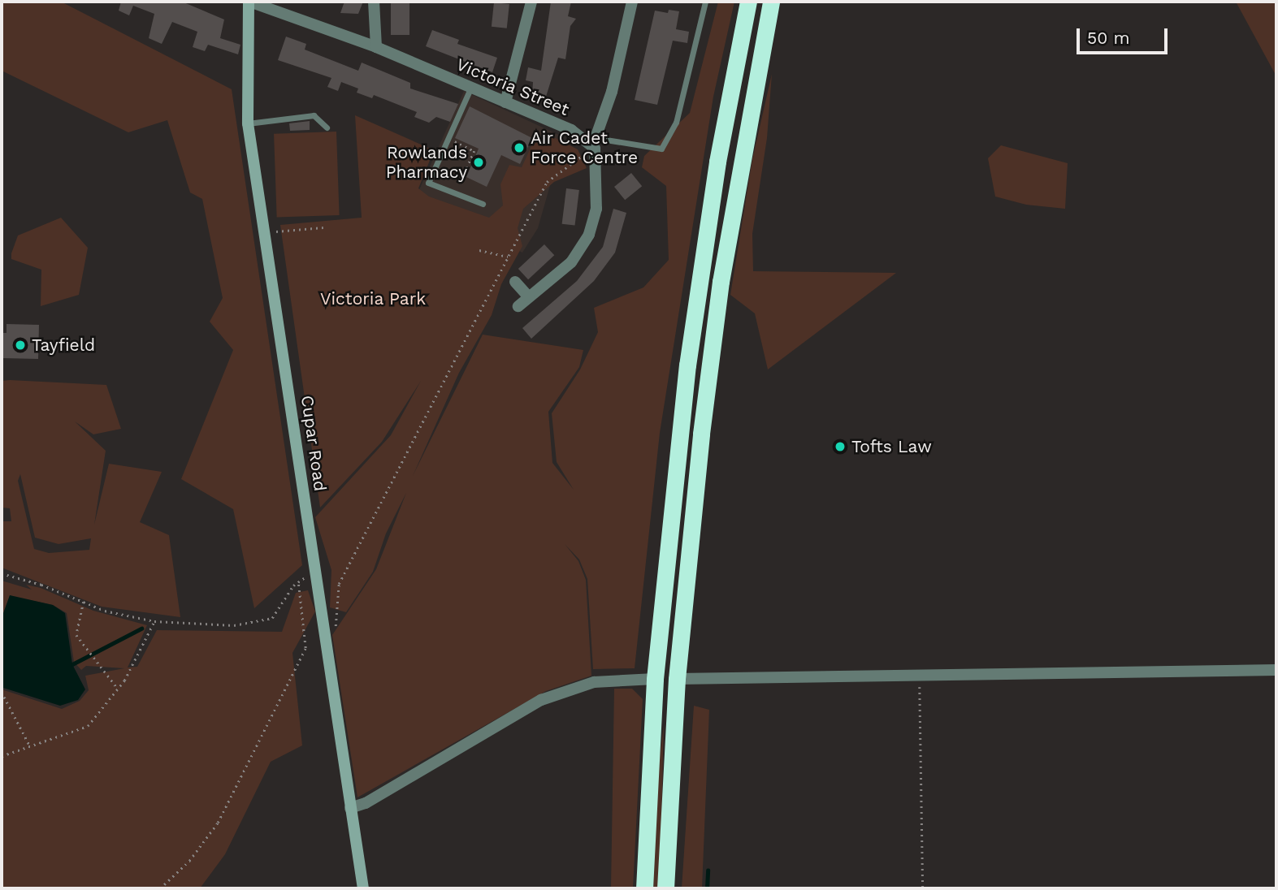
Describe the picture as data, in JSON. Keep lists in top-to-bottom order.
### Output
{
  "streets": {
    "main road": ["Cupar Road"],
    "street": ["Victoria Street"]
  },
  "crossings": [
    ["Victoria Street", "Cupar Road"]
  ],
  "parks": ["Victoria Park"],
  "places": [
    "Air Cadet Force Centre",
    "Rowlands Pharmacy",
    "Tayfield",
    "Tofts Law"
  ],
  "scale_bar": "50 m"
}
